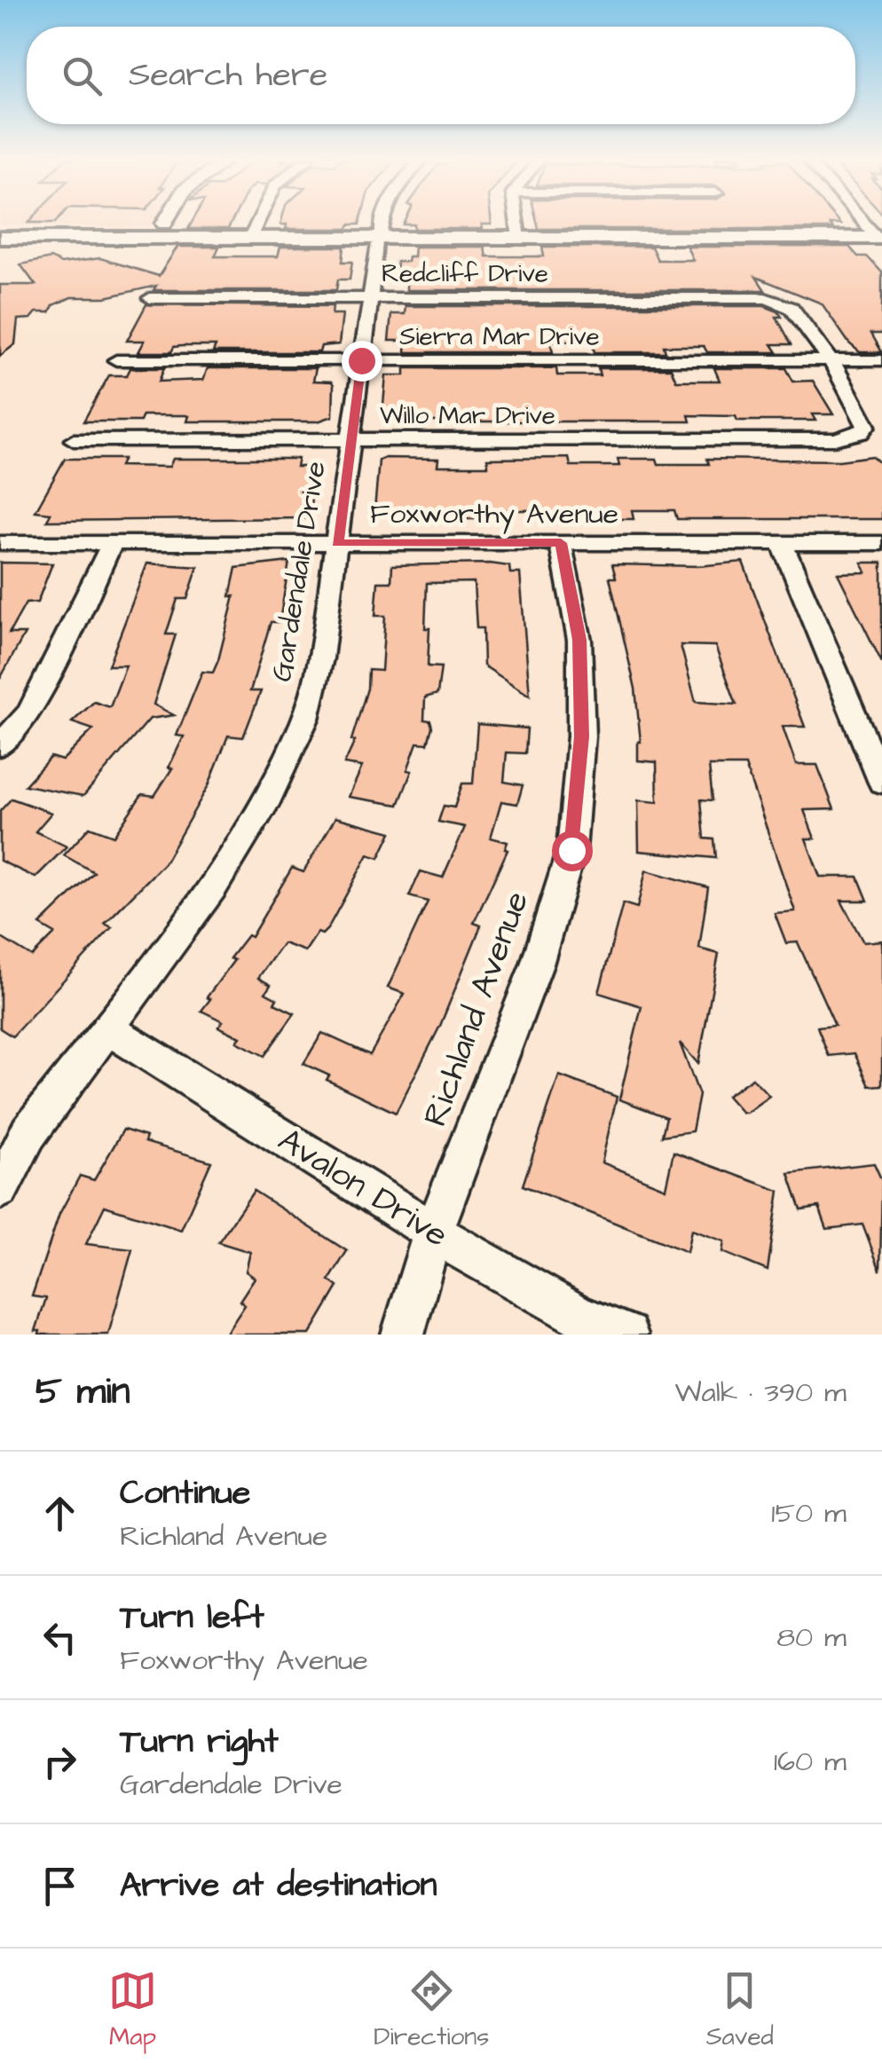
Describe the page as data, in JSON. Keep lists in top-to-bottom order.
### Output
{
  "streets": {
    "street": [
      "Redcliff Drive",
      "Sierra Mar Drive",
      "Willo Mar Drive",
      "Foxworthy Avenue",
      "Gardendale Drive",
      "Richland Avenue",
      "Avalon Drive"
    ]
  },
  "crossings": [
    ["Redcliff Drive", "Sierra Mar Drive"],
    ["Redcliff Drive", "Willo Mar Drive"],
    ["Redcliff Drive", "Gardendale Drive"],
    ["Sierra Mar Drive", "Willo Mar Drive"],
    ["Sierra Mar Drive", "Gardendale Drive"],
    ["Willo Mar Drive", "Gardendale Drive"],
    ["Foxworthy Avenue", "Gardendale Drive"],
    ["Foxworthy Avenue", "Richland Avenue"],
    ["Gardendale Drive", "Avalon Drive"],
    ["Richland Avenue", "Avalon Drive"]
  ],
  "page": {
    "search": "Search here",
    "heading": ["5 min", "Walk · 390 m"],
    "list": [
      ["Continue", "Richland Avenue", "150 m"],
      ["Turn left", "Foxworthy Avenue", "80 m"],
      ["Turn right", "Gardendale Drive", "160 m"],
      "Arrive at destination"
    ],
    "nav": ["Map", "Directions", "Saved"]
  }
}
